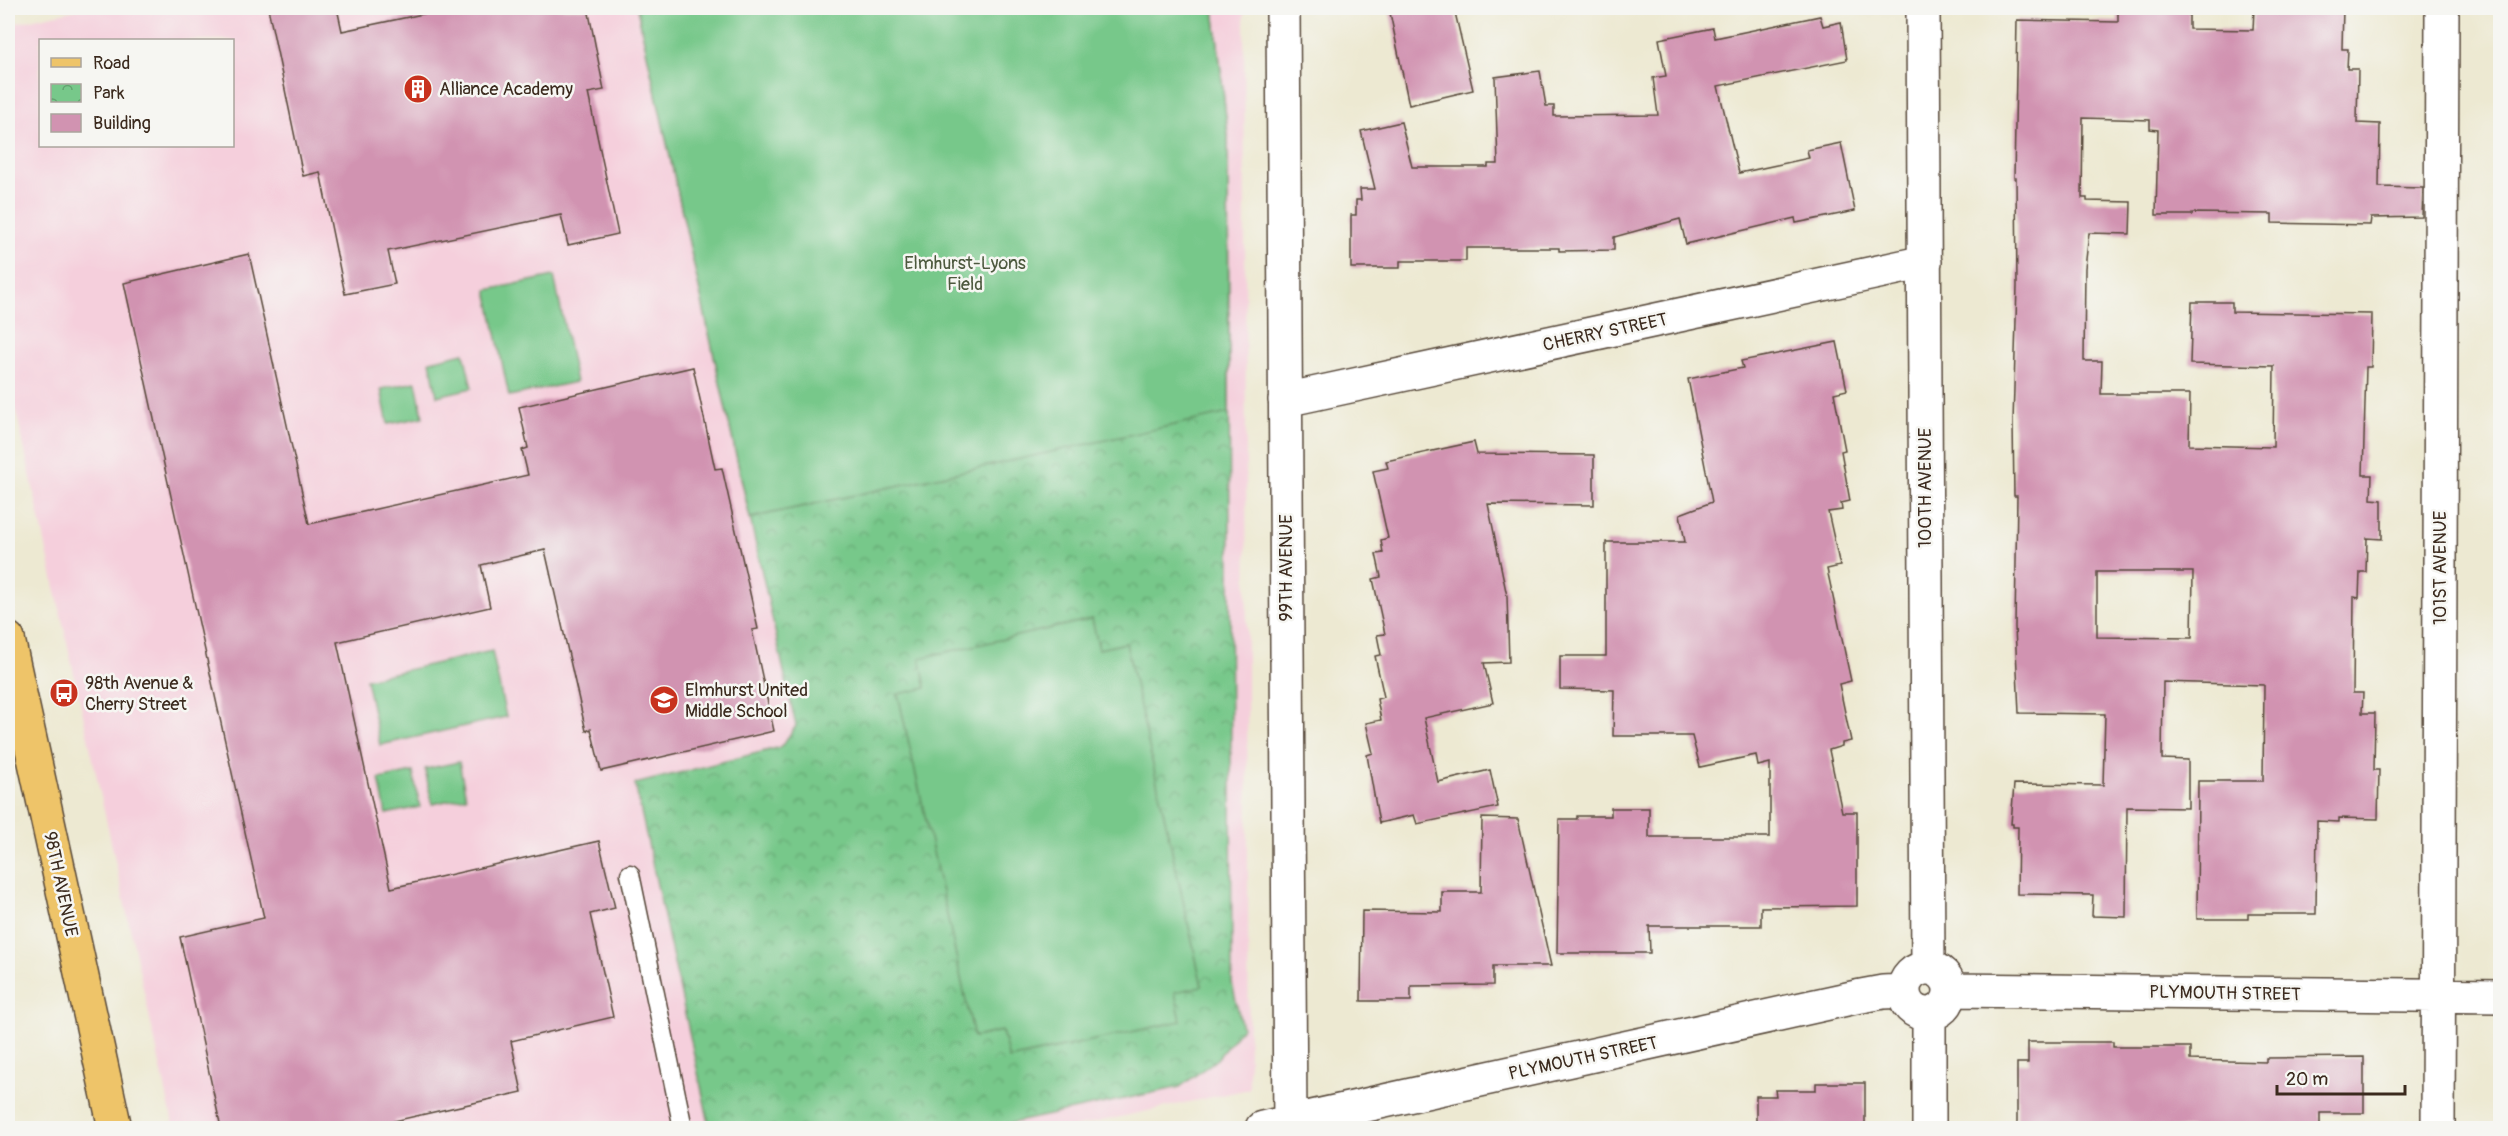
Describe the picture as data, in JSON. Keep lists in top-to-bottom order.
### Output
{
  "streets": {
    "main road": ["98TH AVENUE"],
    "street": [
      "CHERRY STREET",
      "100TH AVENUE",
      "99TH AVENUE",
      "101ST AVENUE",
      "PLYMOUTH STREET"
    ]
  },
  "crossings": [
    ["CHERRY STREET", "100TH AVENUE"],
    ["CHERRY STREET", "99TH AVENUE"],
    ["100TH AVENUE", "PLYMOUTH STREET"],
    ["99TH AVENUE", "PLYMOUTH STREET"],
    ["101ST AVENUE", "PLYMOUTH STREET"]
  ],
  "parks": ["Elmhurst-Lyons Field"],
  "places": {
    "building": ["Alliance Academy"],
    "bus stop": ["98th Avenue & Cherry Street"],
    "school or university": ["Elmhurst United Middle School"]
  },
  "legend": ["Road", "Park", "Building"],
  "scale_bar": "20 m"
}
